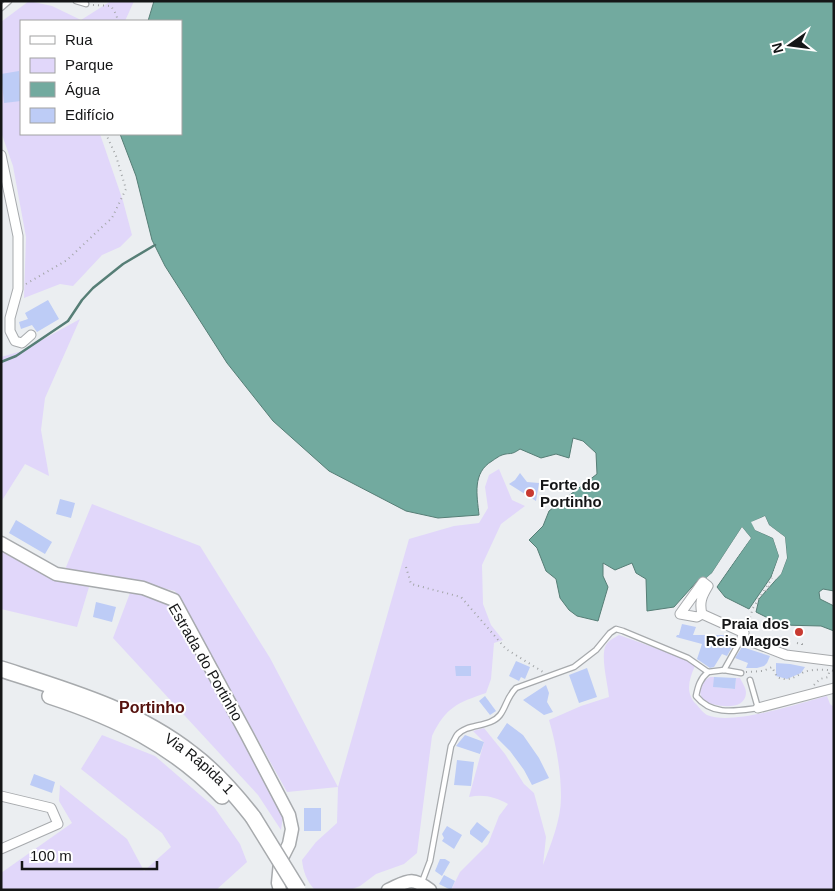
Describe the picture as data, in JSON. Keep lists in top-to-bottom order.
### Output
{
  "streets": {
    "highway": ["Via Rápida 1"],
    "street": ["Estrada do Portinho"]
  },
  "districts": ["Portinho"],
  "places": ["Forte do Portinho", "Praia dos Reis Magos"],
  "legend": [
    "Rua",
    "Parque",
    "Água",
    "Edifício"
  ],
  "scale_bar": "100 m",
  "north": "left"
}
